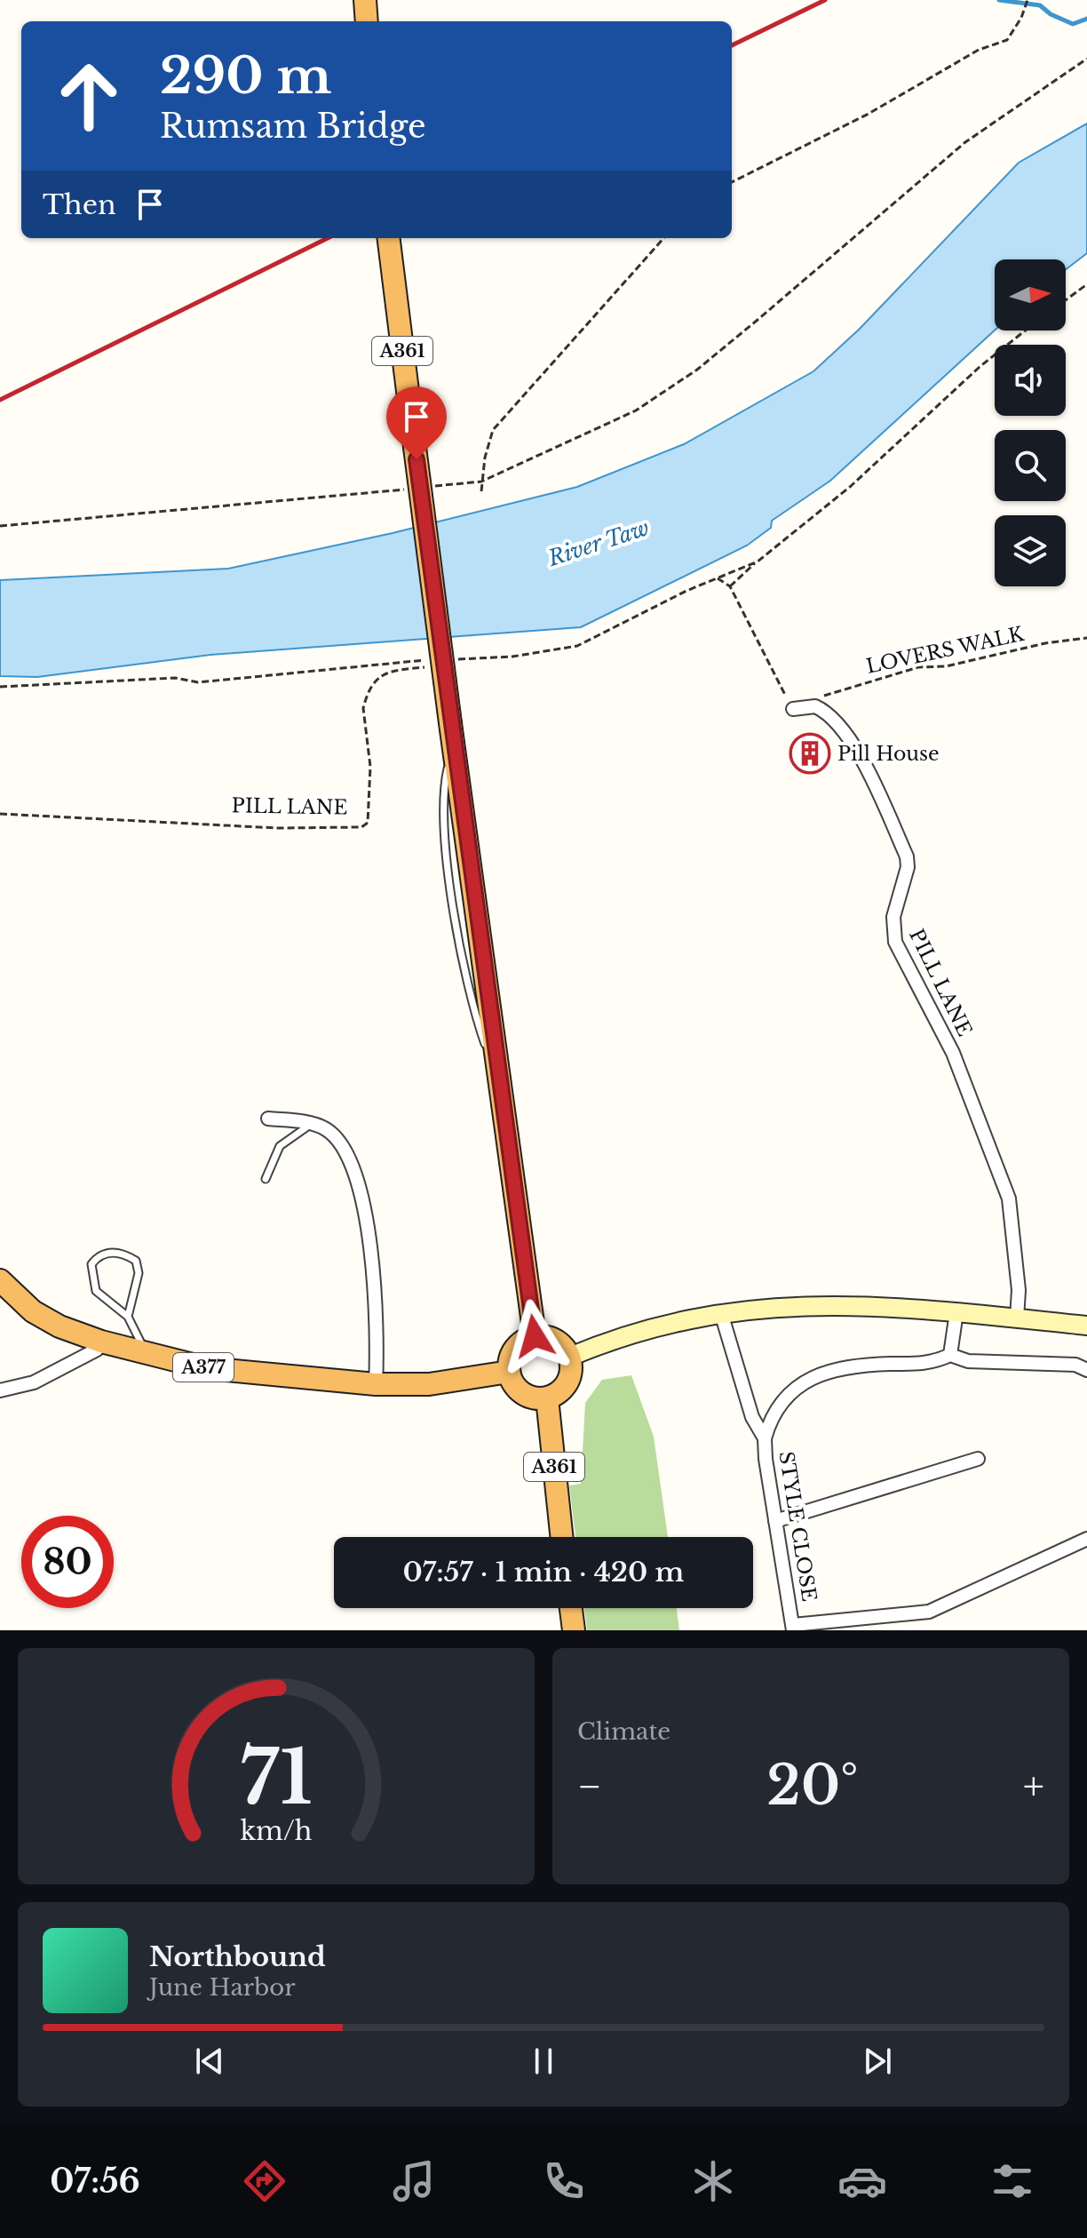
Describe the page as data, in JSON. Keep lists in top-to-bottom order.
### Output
{
  "streets": {
    "highway": ["A361", "A377"],
    "street": ["PILL LANE", "STYLE CLOSE"],
    "path": ["LOVERS WALK"]
  },
  "crossings": [
    ["A361", "A377"],
    ["LOVERS WALK", "PILL LANE"]
  ],
  "water": ["River Taw"],
  "places": {
    "building": ["Pill House"]
  },
  "north": "right",
  "page": {
    "turn": ["290 m", "Rumsam Bridge"],
    "then": "Then",
    "limit": "80",
    "trip": "07:57 · 1 min · 420 m",
    "tile": "Climate",
    "heat": ["−", "20°", "+"],
    "song": ["Northbound", "June Harbor"],
    "tabs": "07:56",
    "gauge": ["71", "km/h"]
  }
}
